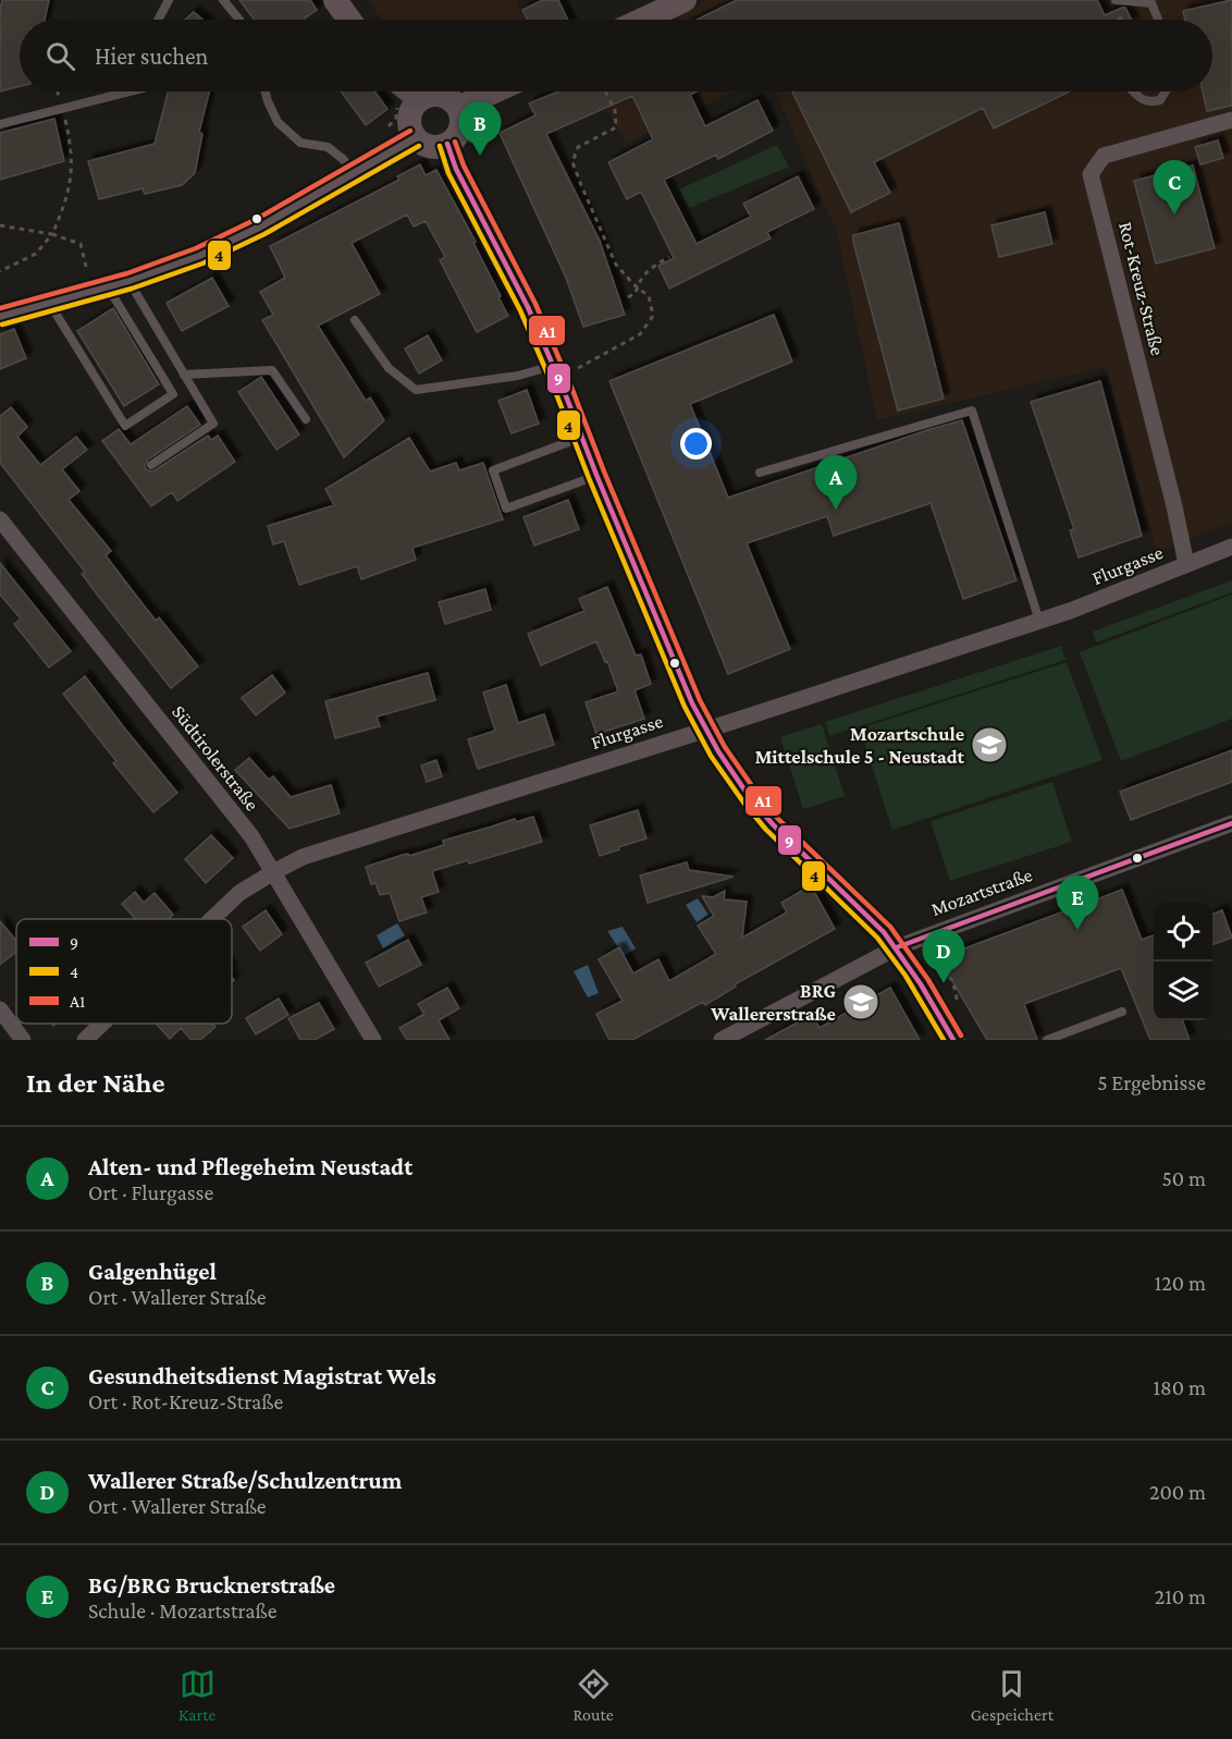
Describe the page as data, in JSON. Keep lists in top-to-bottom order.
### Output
{
  "streets": {
    "street": [
      "Rot-Kreuz-Straße",
      "Flurgasse",
      "Südtirolerstraße",
      "Mozartstraße"
    ]
  },
  "crossings": [
    ["Rot-Kreuz-Straße", "Flurgasse"],
    ["Flurgasse", "Südtirolerstraße"]
  ],
  "places": {
    "school or university": ["Mozartschule Mittelschule 5 - Neustadt", "BRG Wallererstraße"]
  },
  "lines": ["transit line A1", "transit line 9", "transit line 4"],
  "legend": ["9", "4", "A1"],
  "page": {
    "search": "Hier suchen",
    "pins": [
      "B",
      "C",
      "A",
      "E",
      "D"
    ],
    "heading": ["In der Nähe", "5 Ergebnisse"],
    "list": [
      {
        "mark": "A",
        "name": "Alten- und Pflegeheim Neustadt",
        "note": "Ort · Flurgasse",
        "value": "50 m"
      },
      {
        "mark": "B",
        "name": "Galgenhügel",
        "note": "Ort · Wallerer Straße",
        "value": "120 m"
      },
      {
        "mark": "C",
        "name": "Gesundheitsdienst Magistrat Wels",
        "note": "Ort · Rot-Kreuz-Straße",
        "value": "180 m"
      },
      {
        "mark": "D",
        "name": "Wallerer Straße/Schulzentrum",
        "note": "Ort · Wallerer Straße",
        "value": "200 m"
      },
      {
        "mark": "E",
        "name": "BG/BRG Brucknerstraße",
        "note": "Schule · Mozartstraße",
        "value": "210 m"
      }
    ],
    "nav": ["Karte", "Route", "Gespeichert"]
  }
}
